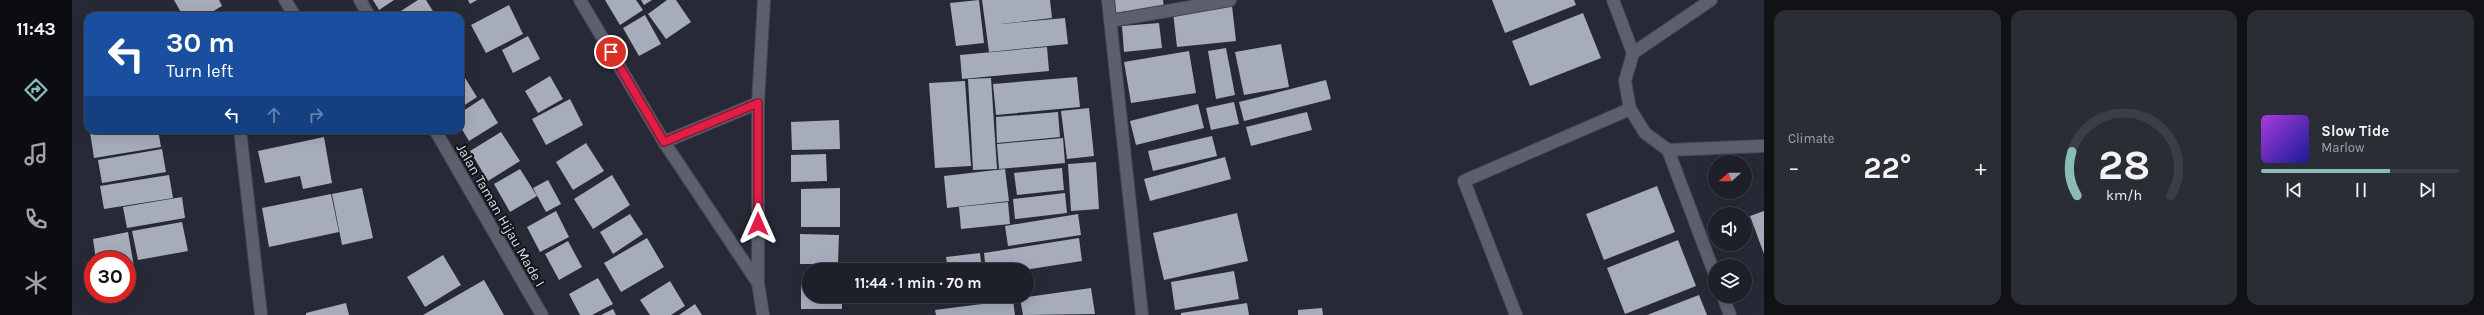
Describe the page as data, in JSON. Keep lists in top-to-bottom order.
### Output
{
  "streets": {
    "street": ["Jalan Taman Hijau Made I"]
  },
  "north": "left",
  "page": {
    "tabs": "11:43",
    "tile": "Climate",
    "turn": ["30 m", "Turn left"],
    "song": ["Slow Tide", "Marlow"],
    "heat": ["−", "22°", "+"],
    "limit": "30",
    "trip": "11:44 · 1 min · 70 m",
    "gauge": ["28", "km/h"]
  }
}
